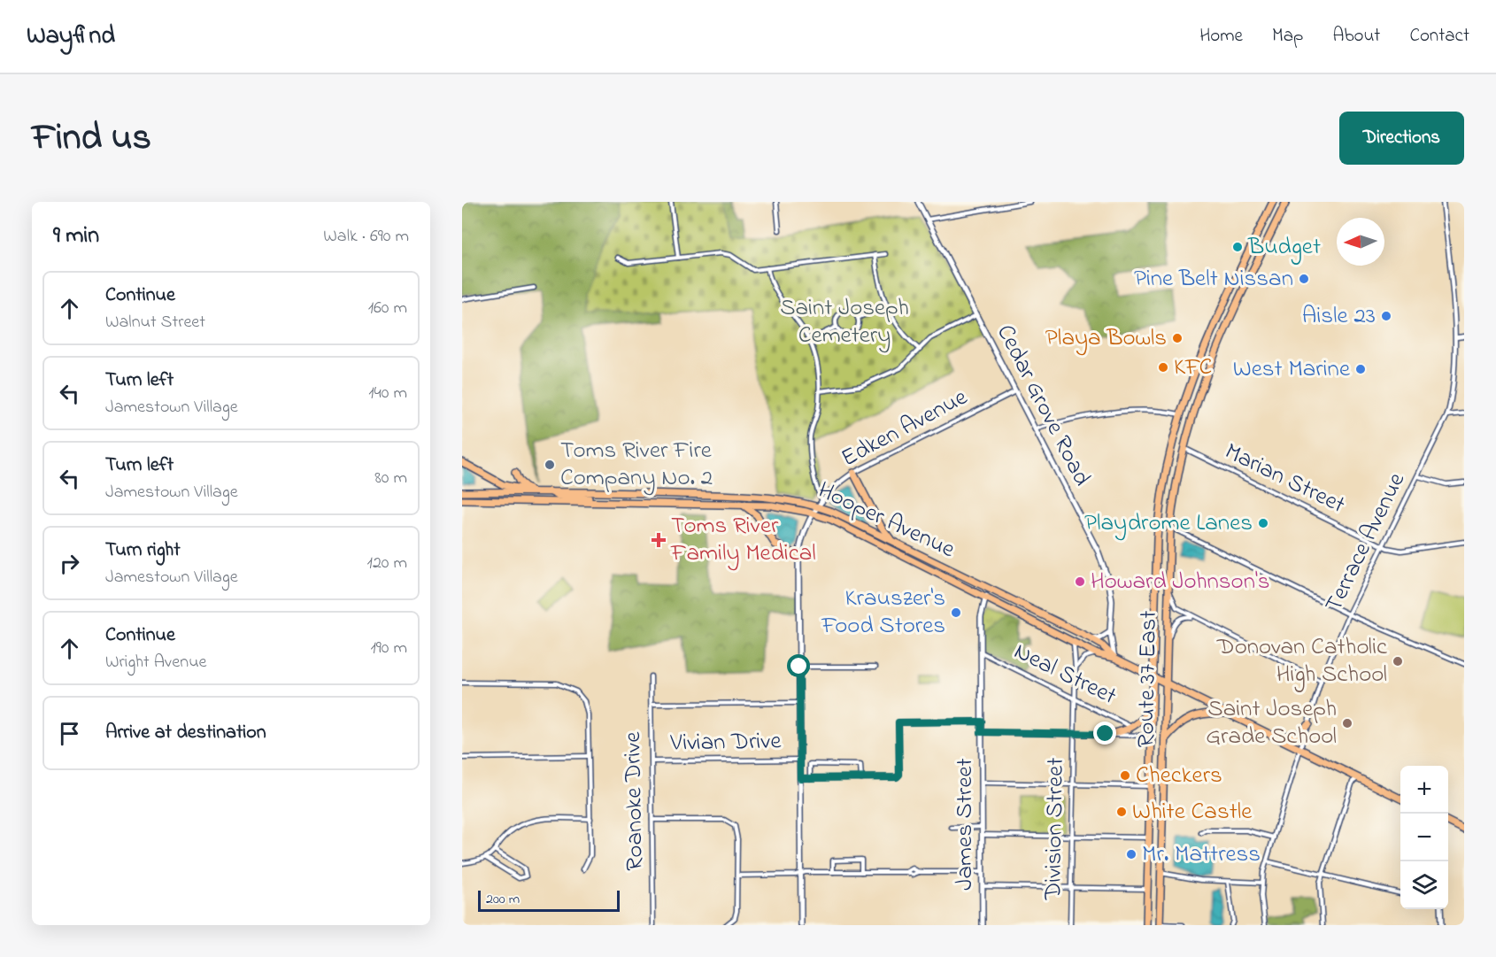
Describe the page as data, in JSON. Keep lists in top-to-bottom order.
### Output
{
  "streets": {
    "main road": ["Hooper Avenue", "Route 37 East"],
    "street": [
      "Cedar Grove Road",
      "Edken Avenue",
      "Marian Street",
      "Terrace Avenue",
      "Neal Street",
      "Vivian Drive",
      "Roanoke Drive",
      "James Street",
      "Division Street"
    ]
  },
  "crossings": [
    ["Cedar Grove Road", "Edken Avenue"],
    ["Cedar Grove Road", "Hooper Avenue"],
    ["Cedar Grove Road", "Neal Street"],
    ["Cedar Grove Road", "Route 37 East"],
    ["Cedar Grove Road", "Division Street"],
    ["Edken Avenue", "Hooper Avenue"],
    ["Edken Avenue", "Vivian Drive"],
    ["Marian Street", "Terrace Avenue"],
    ["Marian Street", "Route 37 East"],
    ["Hooper Avenue", "Terrace Avenue"],
    ["Hooper Avenue", "Neal Street"],
    ["Hooper Avenue", "Route 37 East"],
    ["Hooper Avenue", "James Street"],
    ["Hooper Avenue", "Division Street"],
    ["Neal Street", "Route 37 East"],
    ["Neal Street", "James Street"],
    ["Neal Street", "Division Street"],
    ["Route 37 East", "Division Street"],
    ["Vivian Drive", "Roanoke Drive"]
  ],
  "parks": ["Saint Joseph Cemetery"],
  "places": {
    "other": [
      "Budget",
      "Pine Belt Nissan",
      "Aisle 23",
      "Playa Bowls",
      "KFC",
      "West Marine",
      "Toms River Fire Company No. 2",
      "Playdrome Lanes",
      "Howard Johnson's",
      "Krauszer's Food Stores",
      "Donovan Catholic High School",
      "Saint Joseph Grade School",
      "Checkers",
      "White Castle",
      "Mr. Mattress"
    ],
    "health": ["Toms River Family Medical"]
  },
  "scale_bar": "200 m",
  "north": "left",
  "page": {
    "header": "Wayfind",
    "nav": [
      "Home",
      "Map",
      "About",
      "Contact"
    ],
    "title": "Find us",
    "buttons": "Directions",
    "heading": ["9 min", "Walk · 690 m"],
    "list": [
      ["Continue", "Walnut Street", "160 m"],
      ["Turn left", "Jamestown Village", "140 m"],
      ["Turn left", "Jamestown Village", "80 m"],
      ["Turn right", "Jamestown Village", "120 m"],
      ["Continue", "Wright Avenue", "190 m"],
      "Arrive at destination"
    ],
    "map_buttons": ["+", "−"],
    "scale": "200 m"
  }
}
